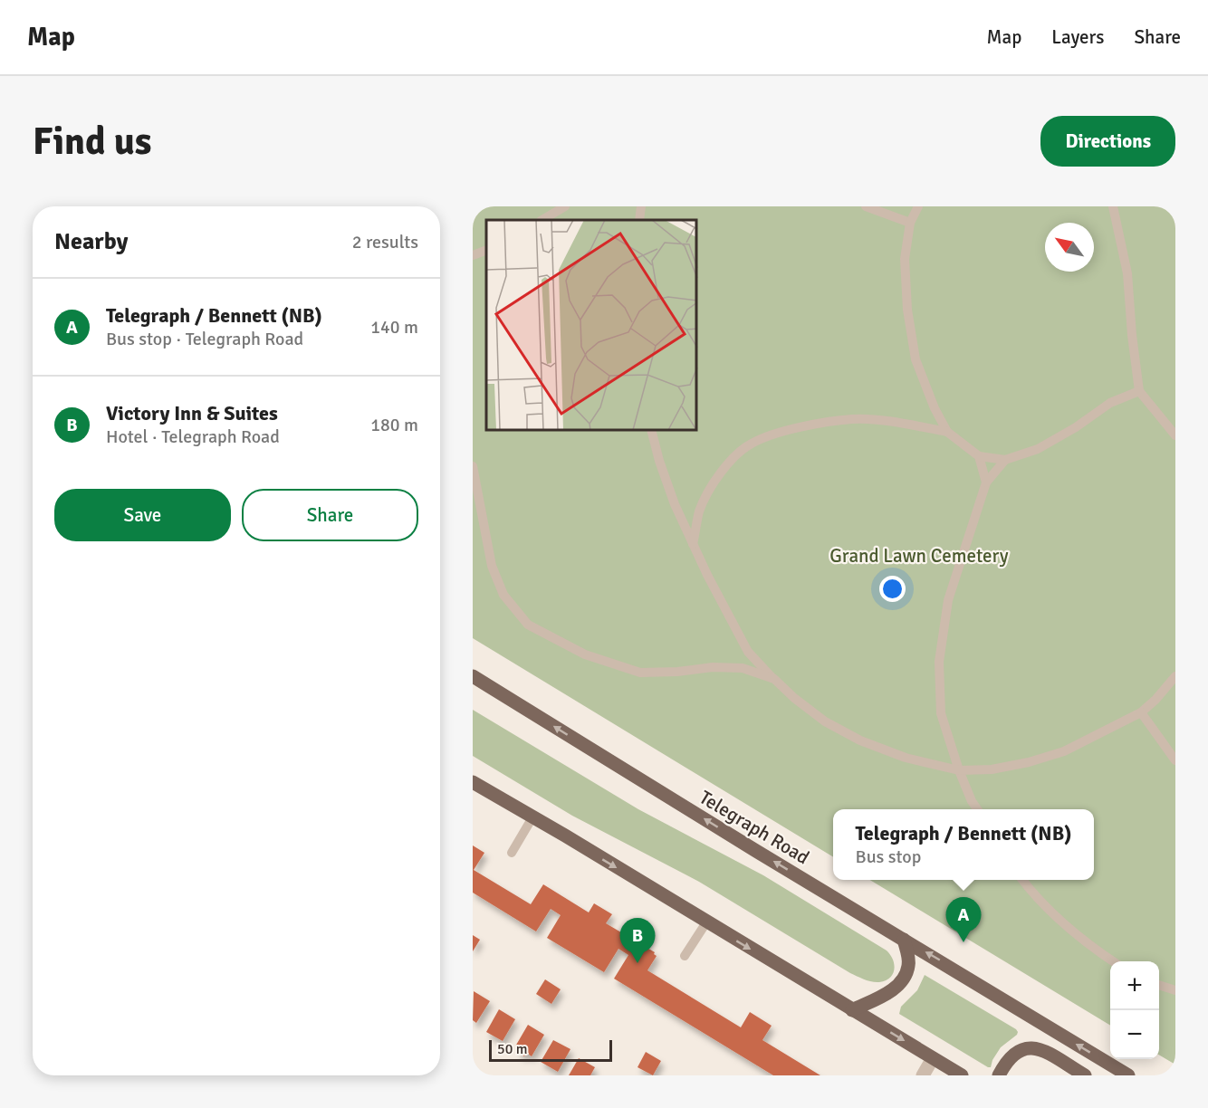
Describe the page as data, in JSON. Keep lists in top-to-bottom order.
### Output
{
  "streets": {
    "main road": ["Telegraph Road"]
  },
  "parks": ["Grand Lawn Cemetery"],
  "scale_bar": "50 m",
  "north": "top left",
  "page": {
    "header": "Map",
    "nav": ["Map", "Layers", "Share"],
    "buttons": [
      "Directions",
      ["Save", "Share"]
    ],
    "title": "Find us",
    "heading": ["Nearby", "2 results"],
    "list": [
      {
        "mark": "A",
        "name": "Telegraph / Bennett (NB)",
        "note": "Bus stop · Telegraph Road",
        "value": "140 m"
      },
      {
        "mark": "B",
        "name": "Victory Inn & Suites",
        "note": "Hotel · Telegraph Road",
        "value": "180 m"
      }
    ],
    "popup": ["Telegraph / Bennett (NB)", "Bus stop"],
    "pins": ["A", "B"],
    "map_buttons": ["+", "−"],
    "scale": "50 m"
  }
}
